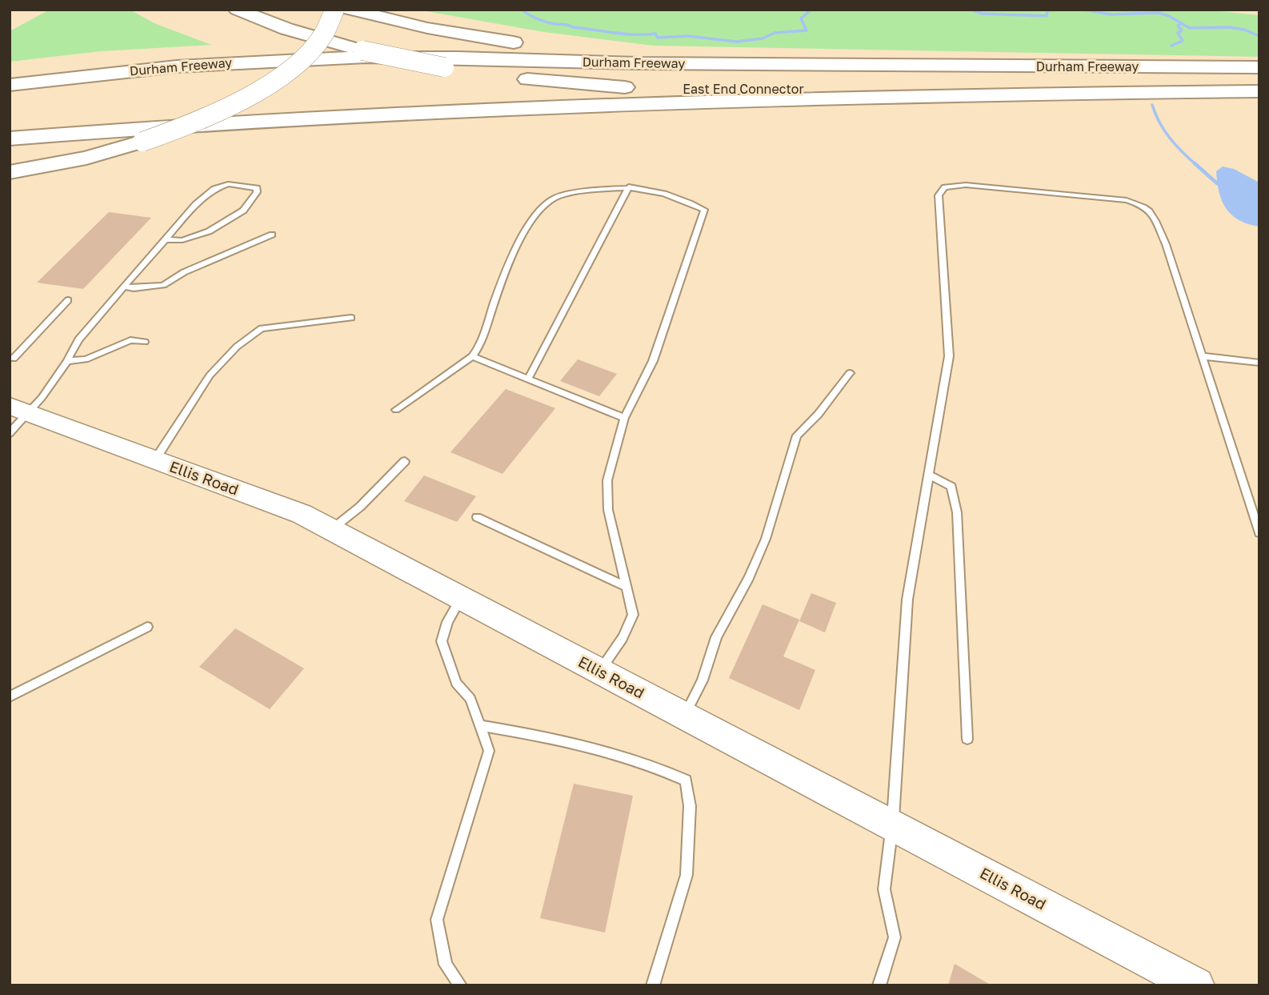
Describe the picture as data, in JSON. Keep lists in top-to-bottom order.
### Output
{
  "streets": {
    "highway": ["Durham Freeway", "East End Connector"],
    "main road": ["Ellis Road"]
  },
  "crossings": [
    ["Durham Freeway", "East End Connector"]
  ]
}
